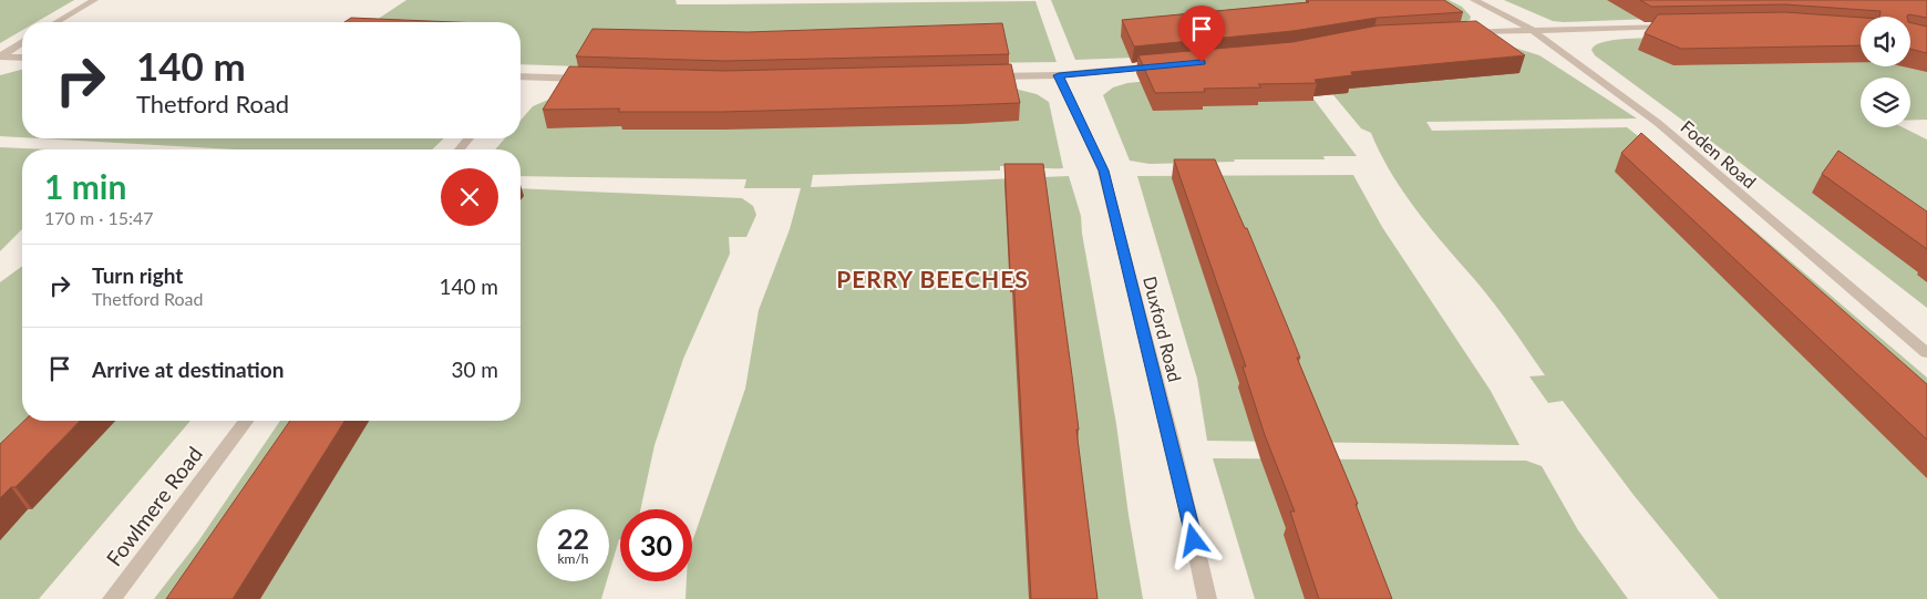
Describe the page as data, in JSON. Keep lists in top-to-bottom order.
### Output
{
  "streets": {
    "street": ["Foden Road", "Duxford Road", "Fowlmere Road"]
  },
  "districts": ["PERRY BEECHES"],
  "page": {
    "turn": ["140 m", "Thetford Road"],
    "heading": ["1 min", "170 m · 15:47"],
    "list": [
      {
        "name": "Turn right",
        "note": "Thetford Road",
        "value": "140 m"
      },
      {
        "name": "Arrive at destination",
        "value": "30 m"
      }
    ],
    "speed": "22 km/h",
    "limit": "30"
  }
}
